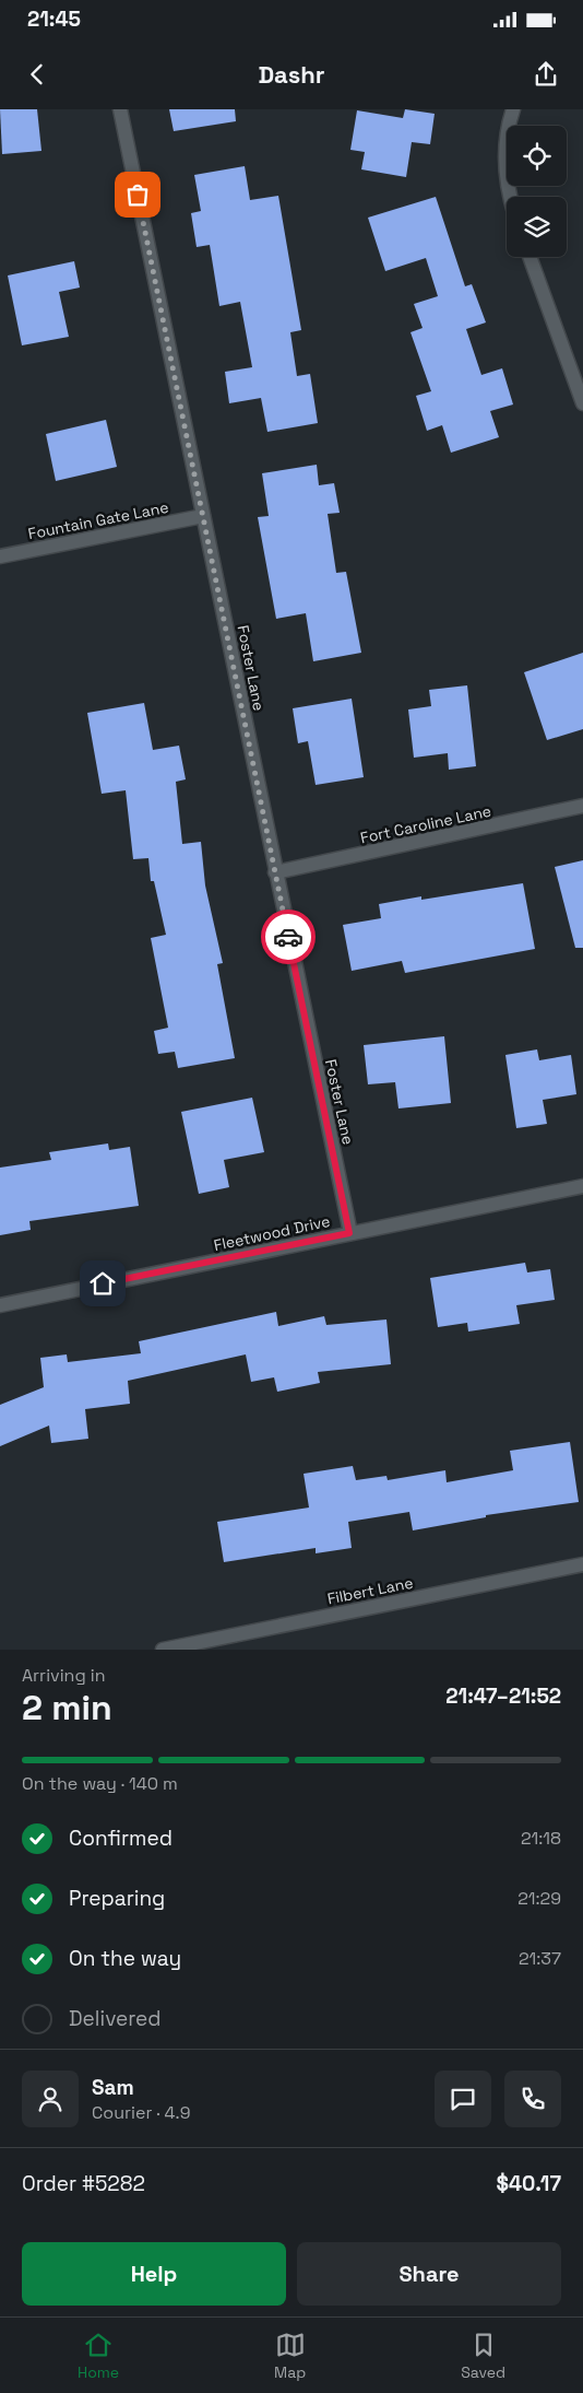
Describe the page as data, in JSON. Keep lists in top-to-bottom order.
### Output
{
  "streets": {
    "street": [
      "Fountain Gate Lane",
      "Foster Lane",
      "Fort Caroline Lane",
      "Fleetwood Drive",
      "Filbert Lane"
    ]
  },
  "crossings": [
    ["Fountain Gate Lane", "Foster Lane"],
    ["Foster Lane", "Fort Caroline Lane"],
    ["Foster Lane", "Fleetwood Drive"]
  ],
  "page": {
    "status": "21:45",
    "header": "Dashr",
    "heading": ["2 min", "Arriving in", "21:47–21:52"],
    "panel": [
      "Sam",
      "Courier · 4.9",
      "Order #5282",
      "$40.17"
    ],
    "bar": "On the way · 140 m",
    "list": [
      ["Confirmed", "21:18"],
      ["Preparing", "21:29"],
      ["On the way", "21:37"],
      "Delivered"
    ],
    "buttons": ["Help", "Share"],
    "tabs": ["Home", "Map", "Saved"]
  }
}
